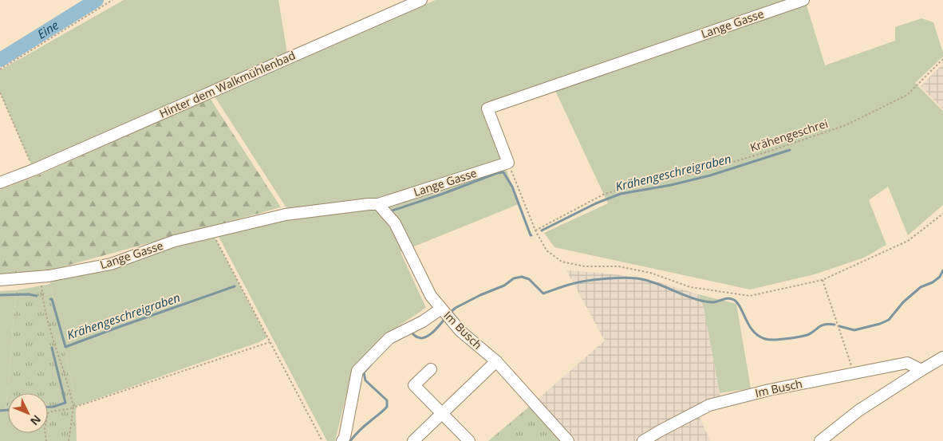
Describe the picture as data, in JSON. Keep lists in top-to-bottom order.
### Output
{
  "streets": {
    "street": ["Lange Gasse", "Hinter dem Walkmühlenbad", "Im Busch"],
    "path": ["Krähengeschrei"]
  },
  "crossings": [
    ["Lange Gasse", "Im Busch"]
  ],
  "water": ["Eine", "Krähengeschreigraben"],
  "north": "bottom right"
}
